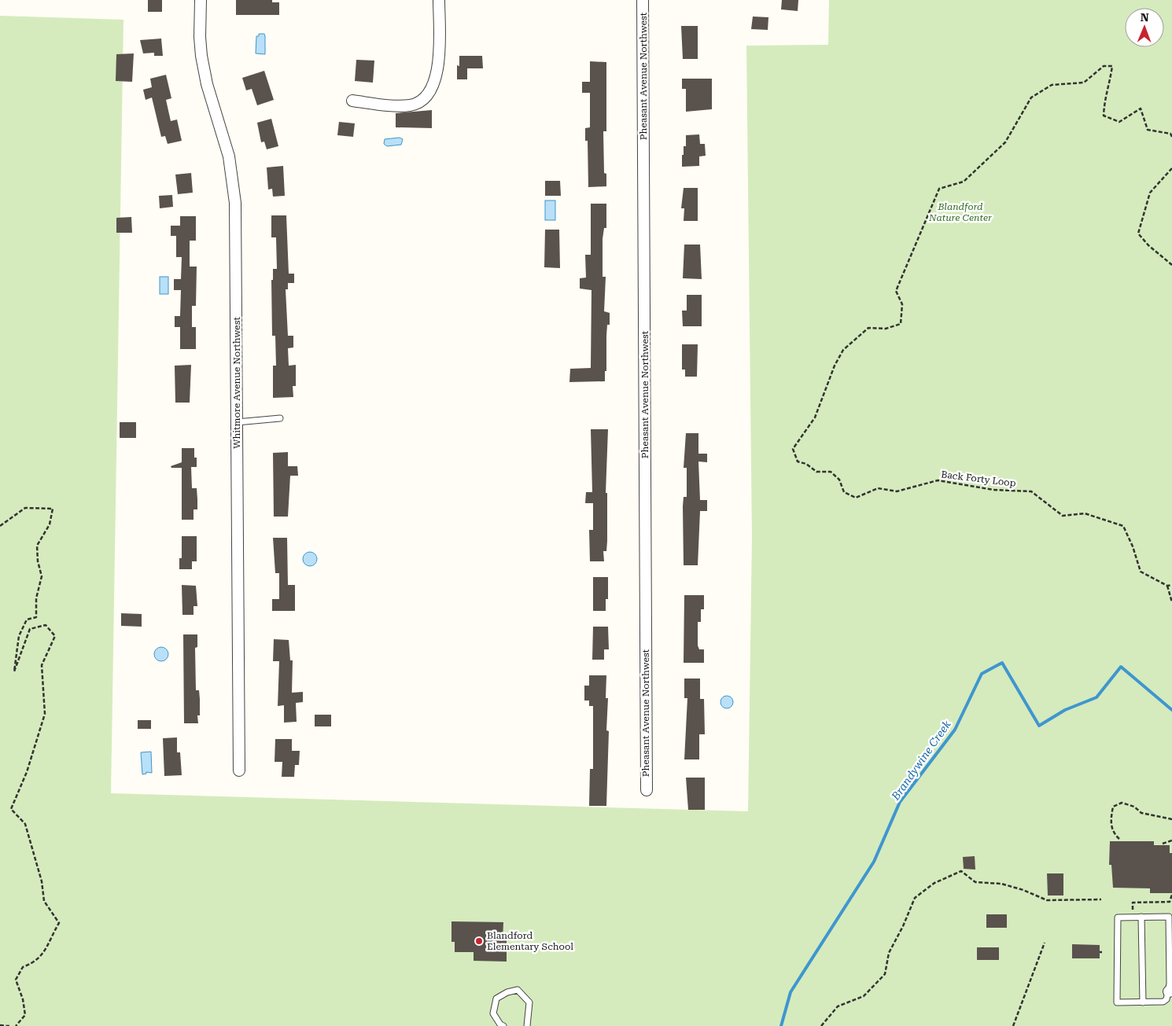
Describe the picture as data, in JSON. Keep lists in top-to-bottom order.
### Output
{
  "streets": {
    "street": ["Pheasant Avenue Northwest", "Whitmore Avenue Northwest"],
    "path": ["Back Forty Loop"]
  },
  "water": ["Brandywine Creek"],
  "parks": ["Blandford Nature Center"],
  "places": ["Blandford Elementary School"],
  "north": "top"
}
